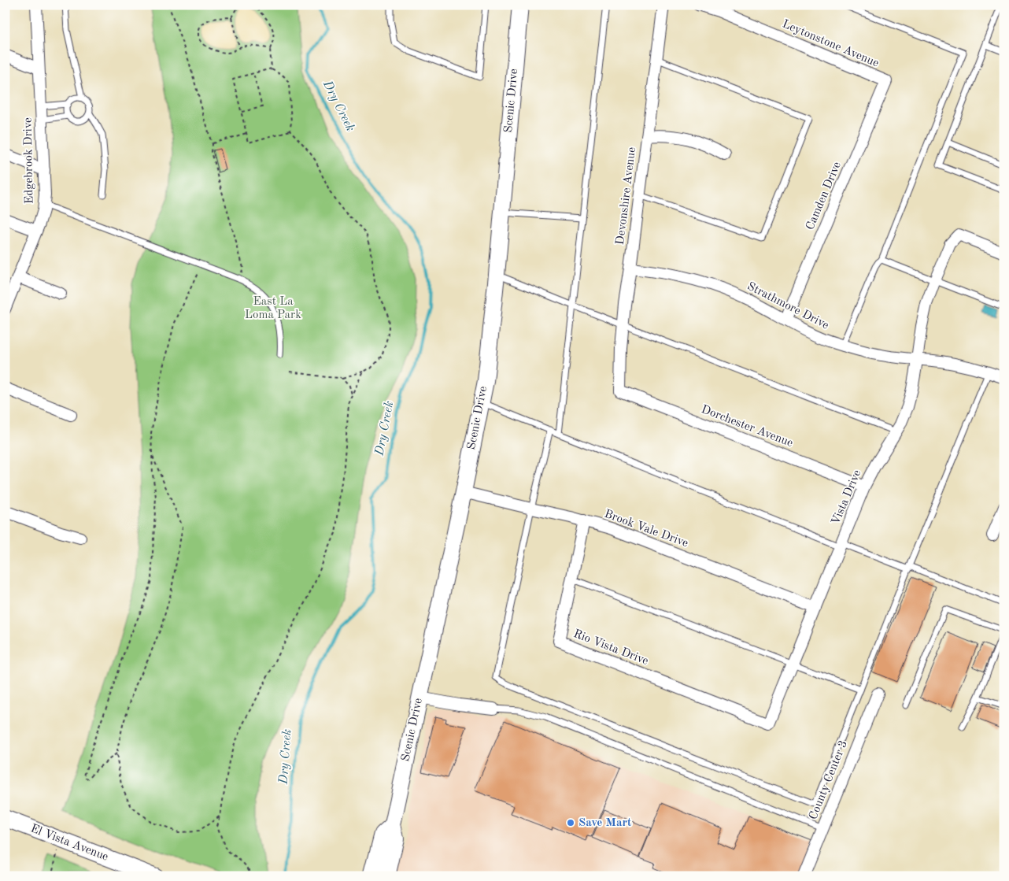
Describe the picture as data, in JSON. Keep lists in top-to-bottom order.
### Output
{
  "streets": {
    "main road": ["Scenic Drive", "El Vista Avenue"],
    "street": [
      "Leytonstone Avenue",
      "Edgebrook Drive",
      "Devonshire Avenue",
      "Camden Drive",
      "Strathmore Drive",
      "Dorchester Avenue",
      "Vista Drive",
      "Brook Vale Drive",
      "Rio Vista Drive",
      "County Center 3"
    ]
  },
  "crossings": [
    ["Leytonstone Avenue", "Camden Drive"],
    ["Scenic Drive", "Brook Vale Drive"],
    ["Devonshire Avenue", "Strathmore Drive"],
    ["Devonshire Avenue", "Dorchester Avenue"],
    ["Camden Drive", "Strathmore Drive"],
    ["Strathmore Drive", "Vista Drive"],
    ["Dorchester Avenue", "Vista Drive"],
    ["Vista Drive", "Brook Vale Drive"],
    ["Vista Drive", "Rio Vista Drive"],
    ["Brook Vale Drive", "Rio Vista Drive"]
  ],
  "water": ["Dry Creek"],
  "parks": ["East La Loma Park"],
  "places": ["Save Mart"]
}
